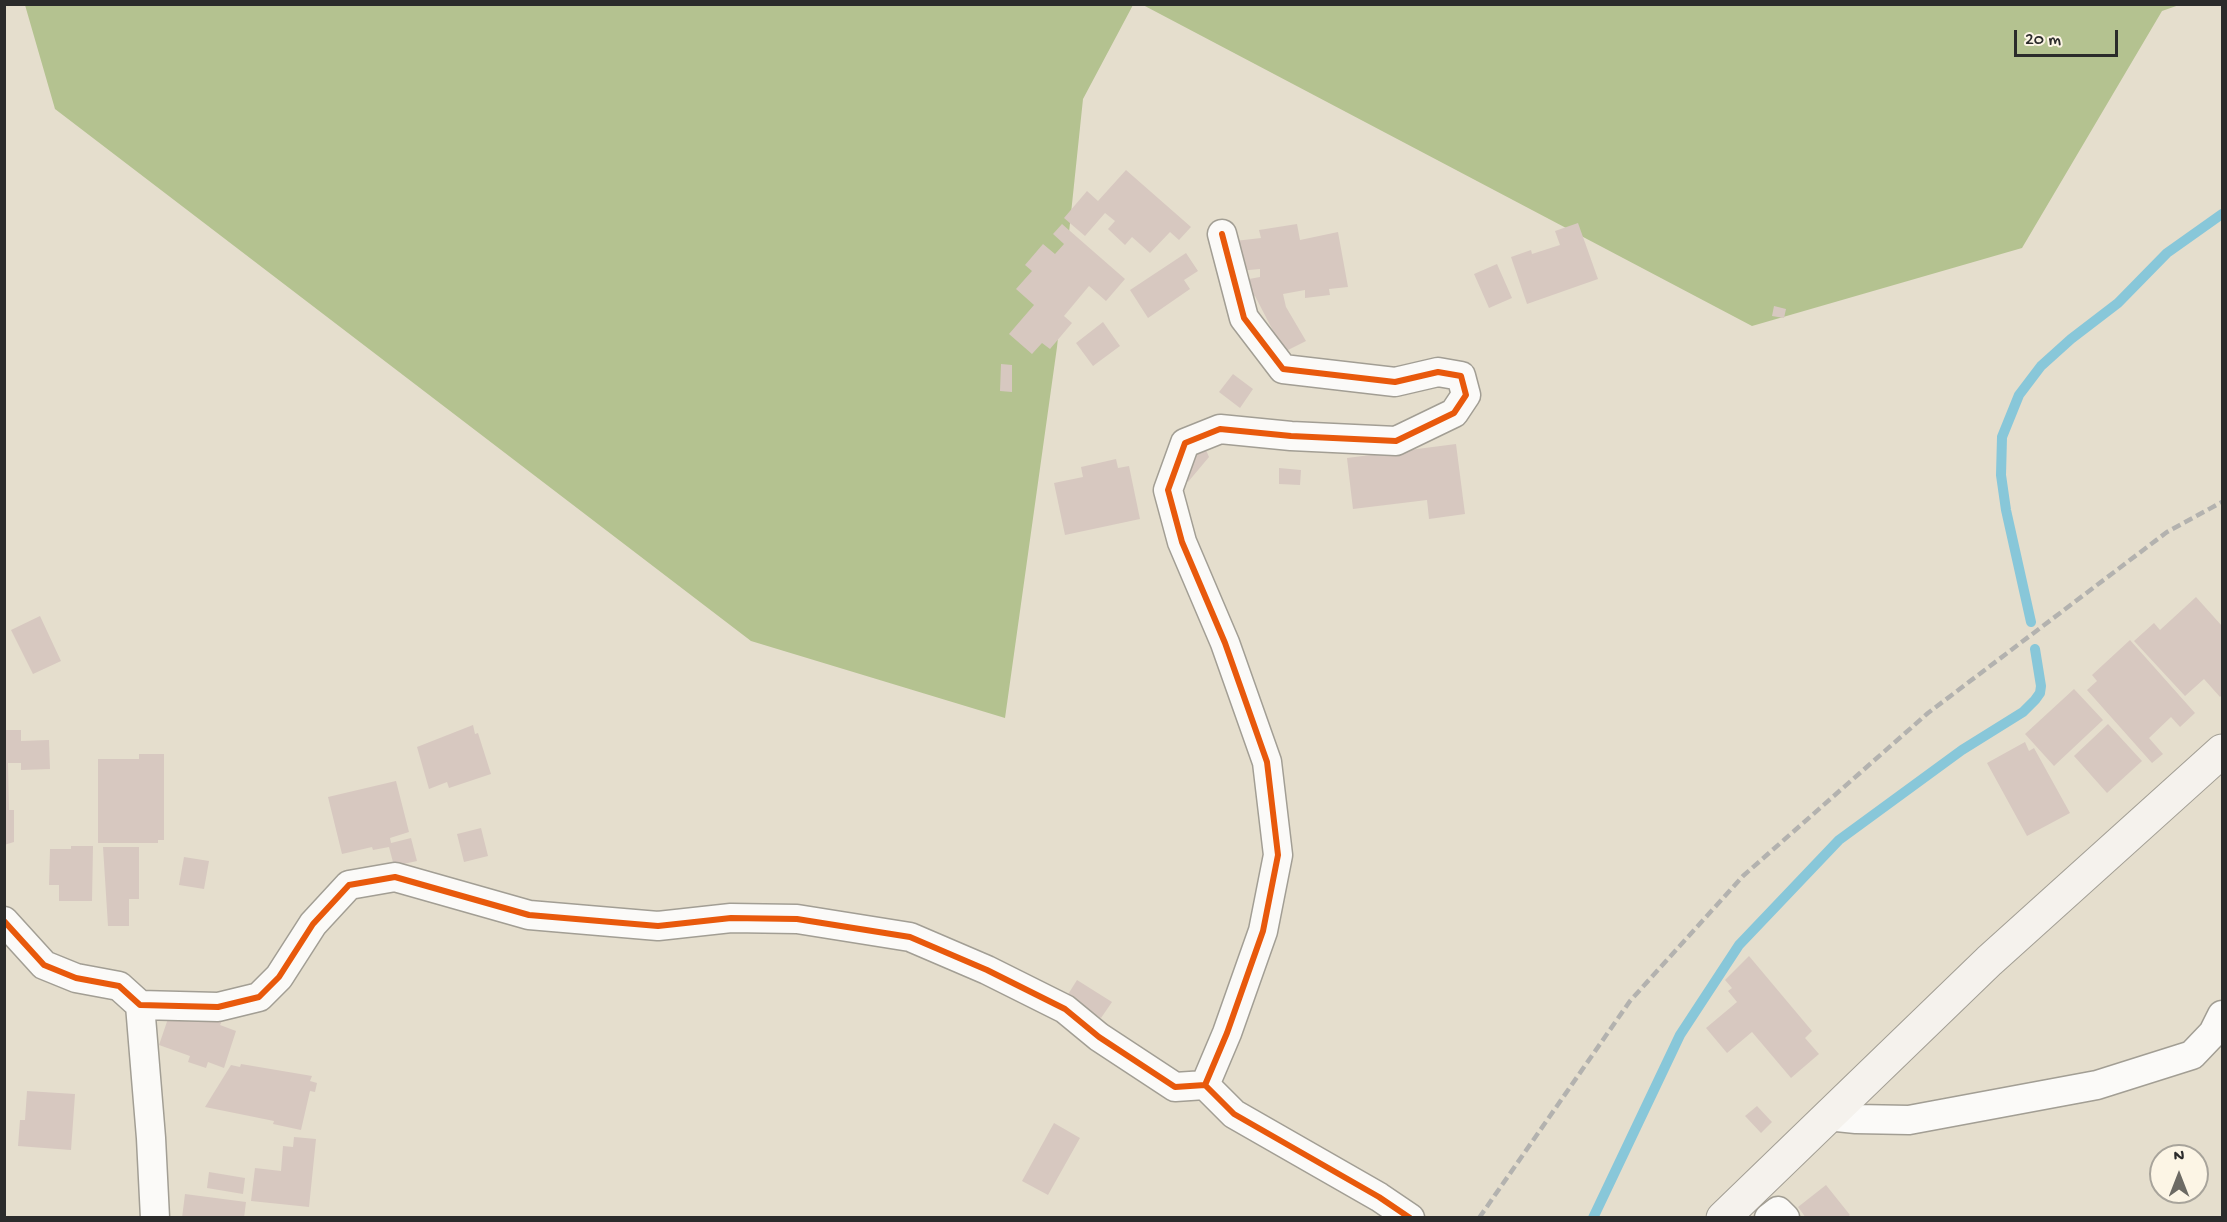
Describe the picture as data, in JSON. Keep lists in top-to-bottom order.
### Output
{
  "scale_bar": "20 m",
  "north": "top"
}
